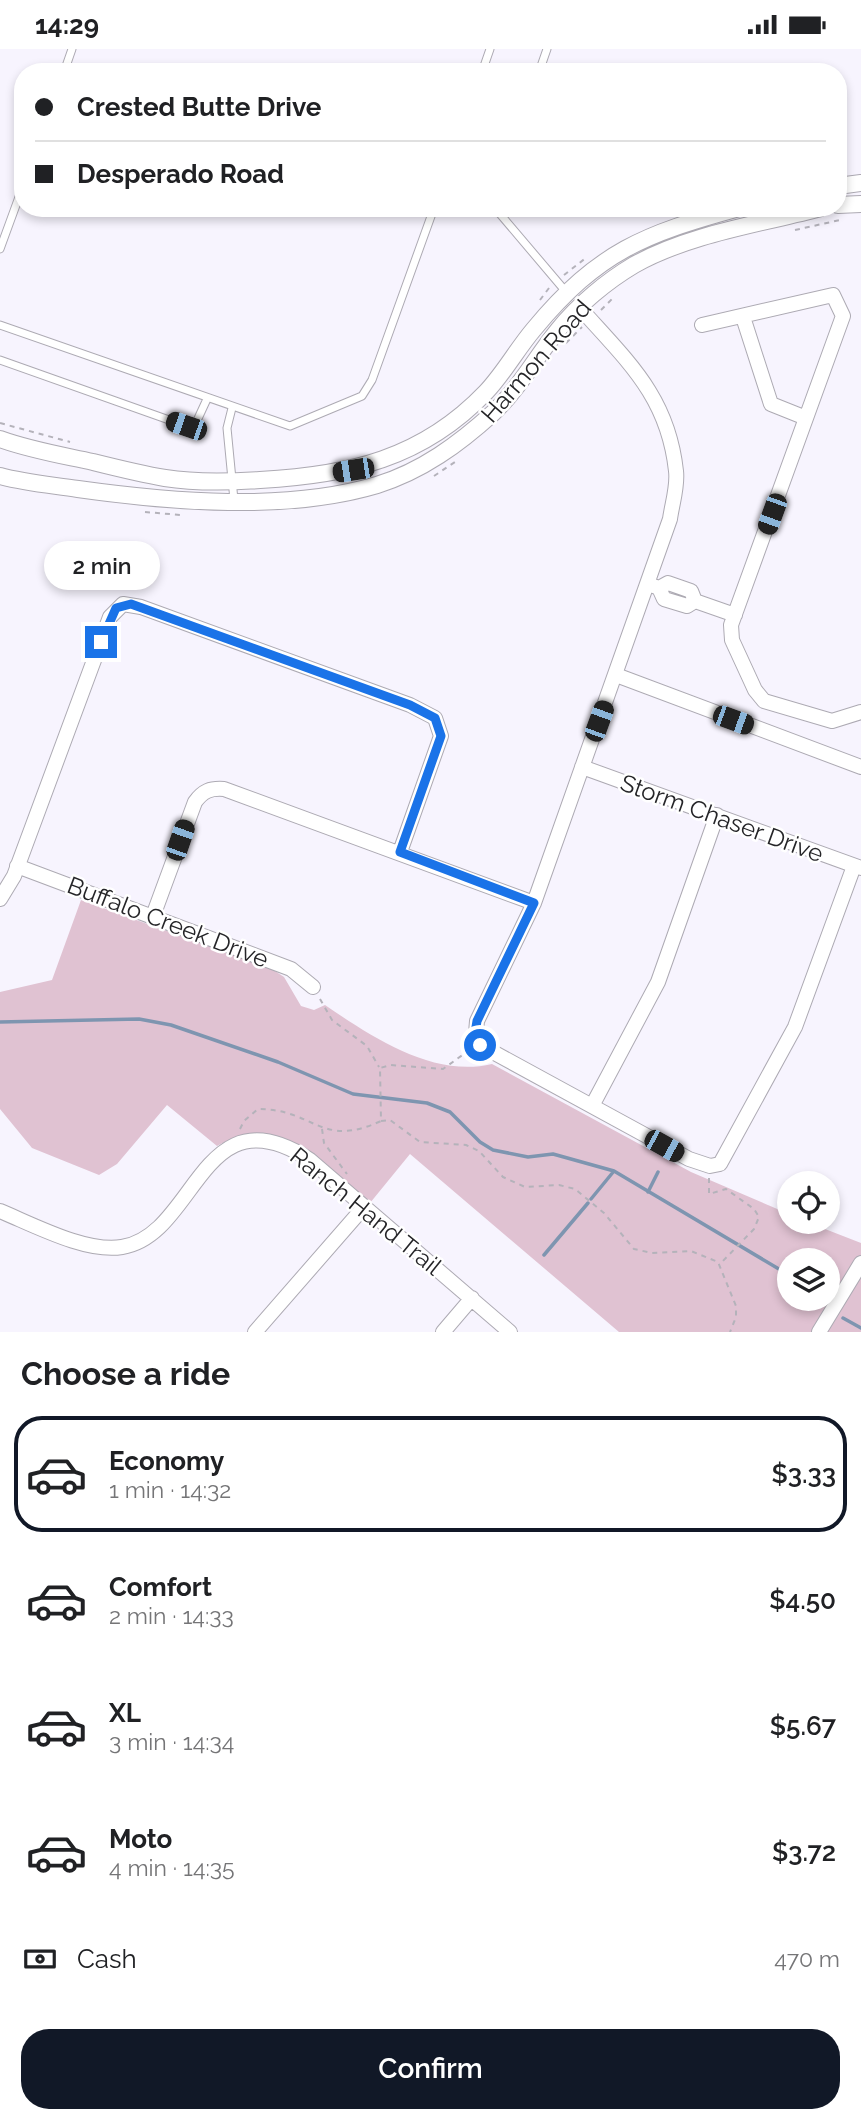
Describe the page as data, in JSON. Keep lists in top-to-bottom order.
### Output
{
  "streets": {
    "street": [
      "Harmon Road",
      "Storm Chaser Drive",
      "Buffalo Creek Drive",
      "Ranch Hand Trail"
    ]
  },
  "page": {
    "status": "14:29",
    "banner": ["Crested Butte Drive", "Desperado Road"],
    "bubble": "2 min",
    "heading": "Choose a ride",
    "list": [
      {
        "name": "Economy",
        "note": "1 min · 14:32",
        "value": "$3.33"
      },
      {
        "name": "Comfort",
        "note": "2 min · 14:33",
        "value": "$4.50"
      },
      {
        "name": "XL",
        "note": "3 min · 14:34",
        "value": "$5.67"
      },
      {
        "name": "Moto",
        "note": "4 min · 14:35",
        "value": "$3.72"
      }
    ],
    "pay": ["Cash", "470 m"],
    "buttons": "Confirm"
  }
}
